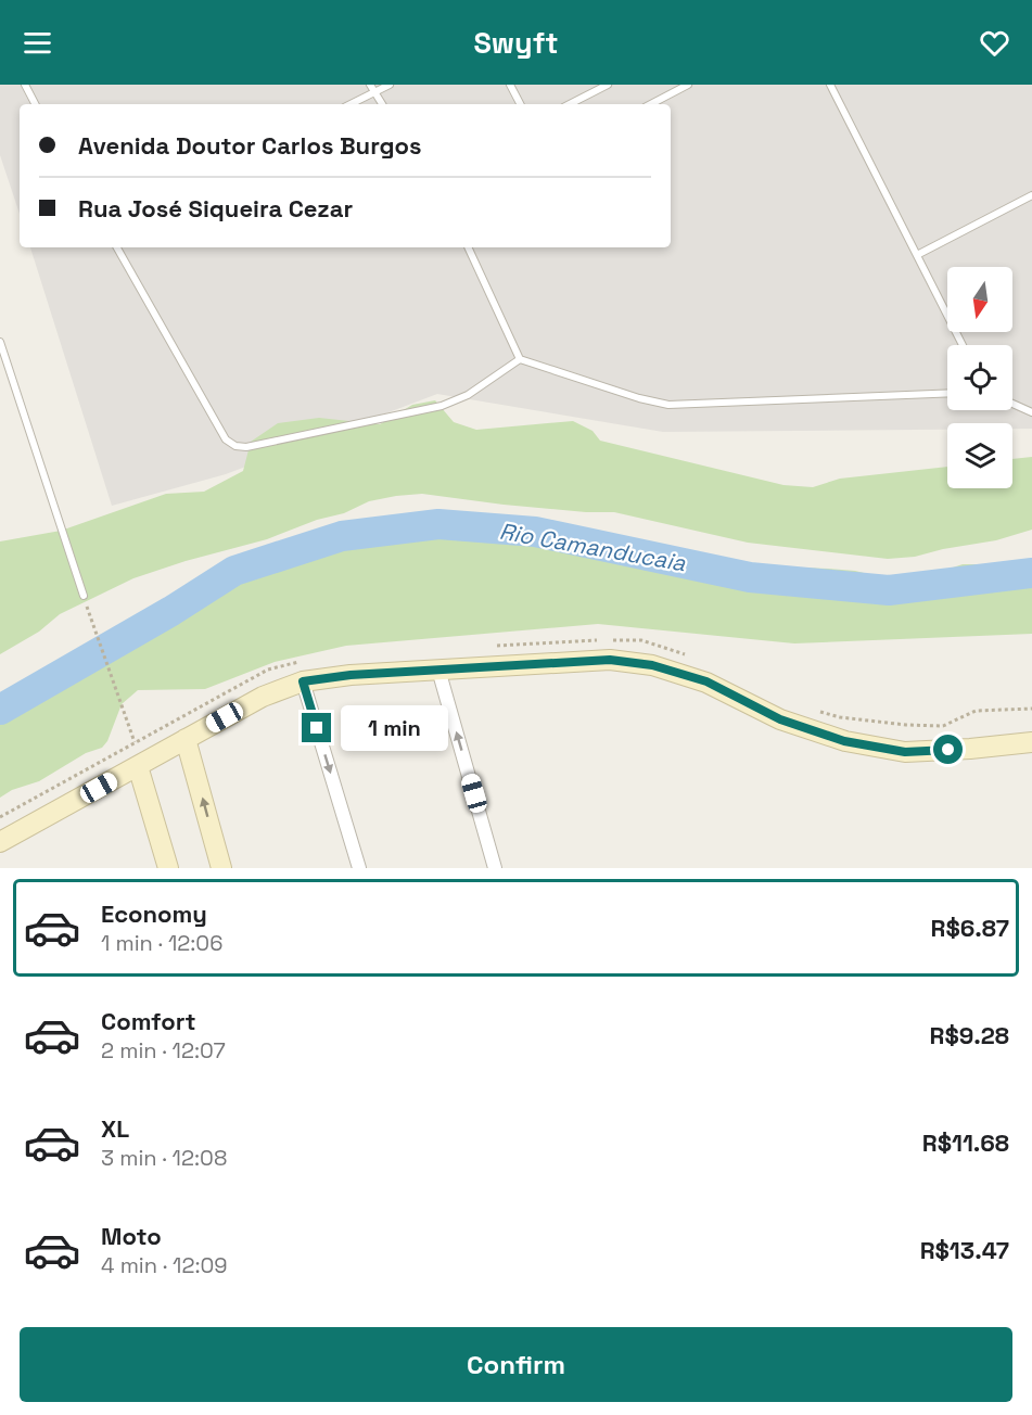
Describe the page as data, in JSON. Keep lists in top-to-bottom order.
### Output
{
  "water": ["Rio Camanducaia"],
  "north": "bottom",
  "page": {
    "header": "Swyft",
    "banner": ["Avenida Doutor Carlos Burgos", "Rua José Siqueira Cezar"],
    "bubble": "1 min",
    "list": [
      {
        "name": "Economy",
        "note": "1 min · 12:06",
        "value": "R$6.87"
      },
      {
        "name": "Comfort",
        "note": "2 min · 12:07",
        "value": "R$9.28"
      },
      {
        "name": "XL",
        "note": "3 min · 12:08",
        "value": "R$11.68"
      },
      {
        "name": "Moto",
        "note": "4 min · 12:09",
        "value": "R$13.47"
      }
    ],
    "buttons": "Confirm"
  }
}
